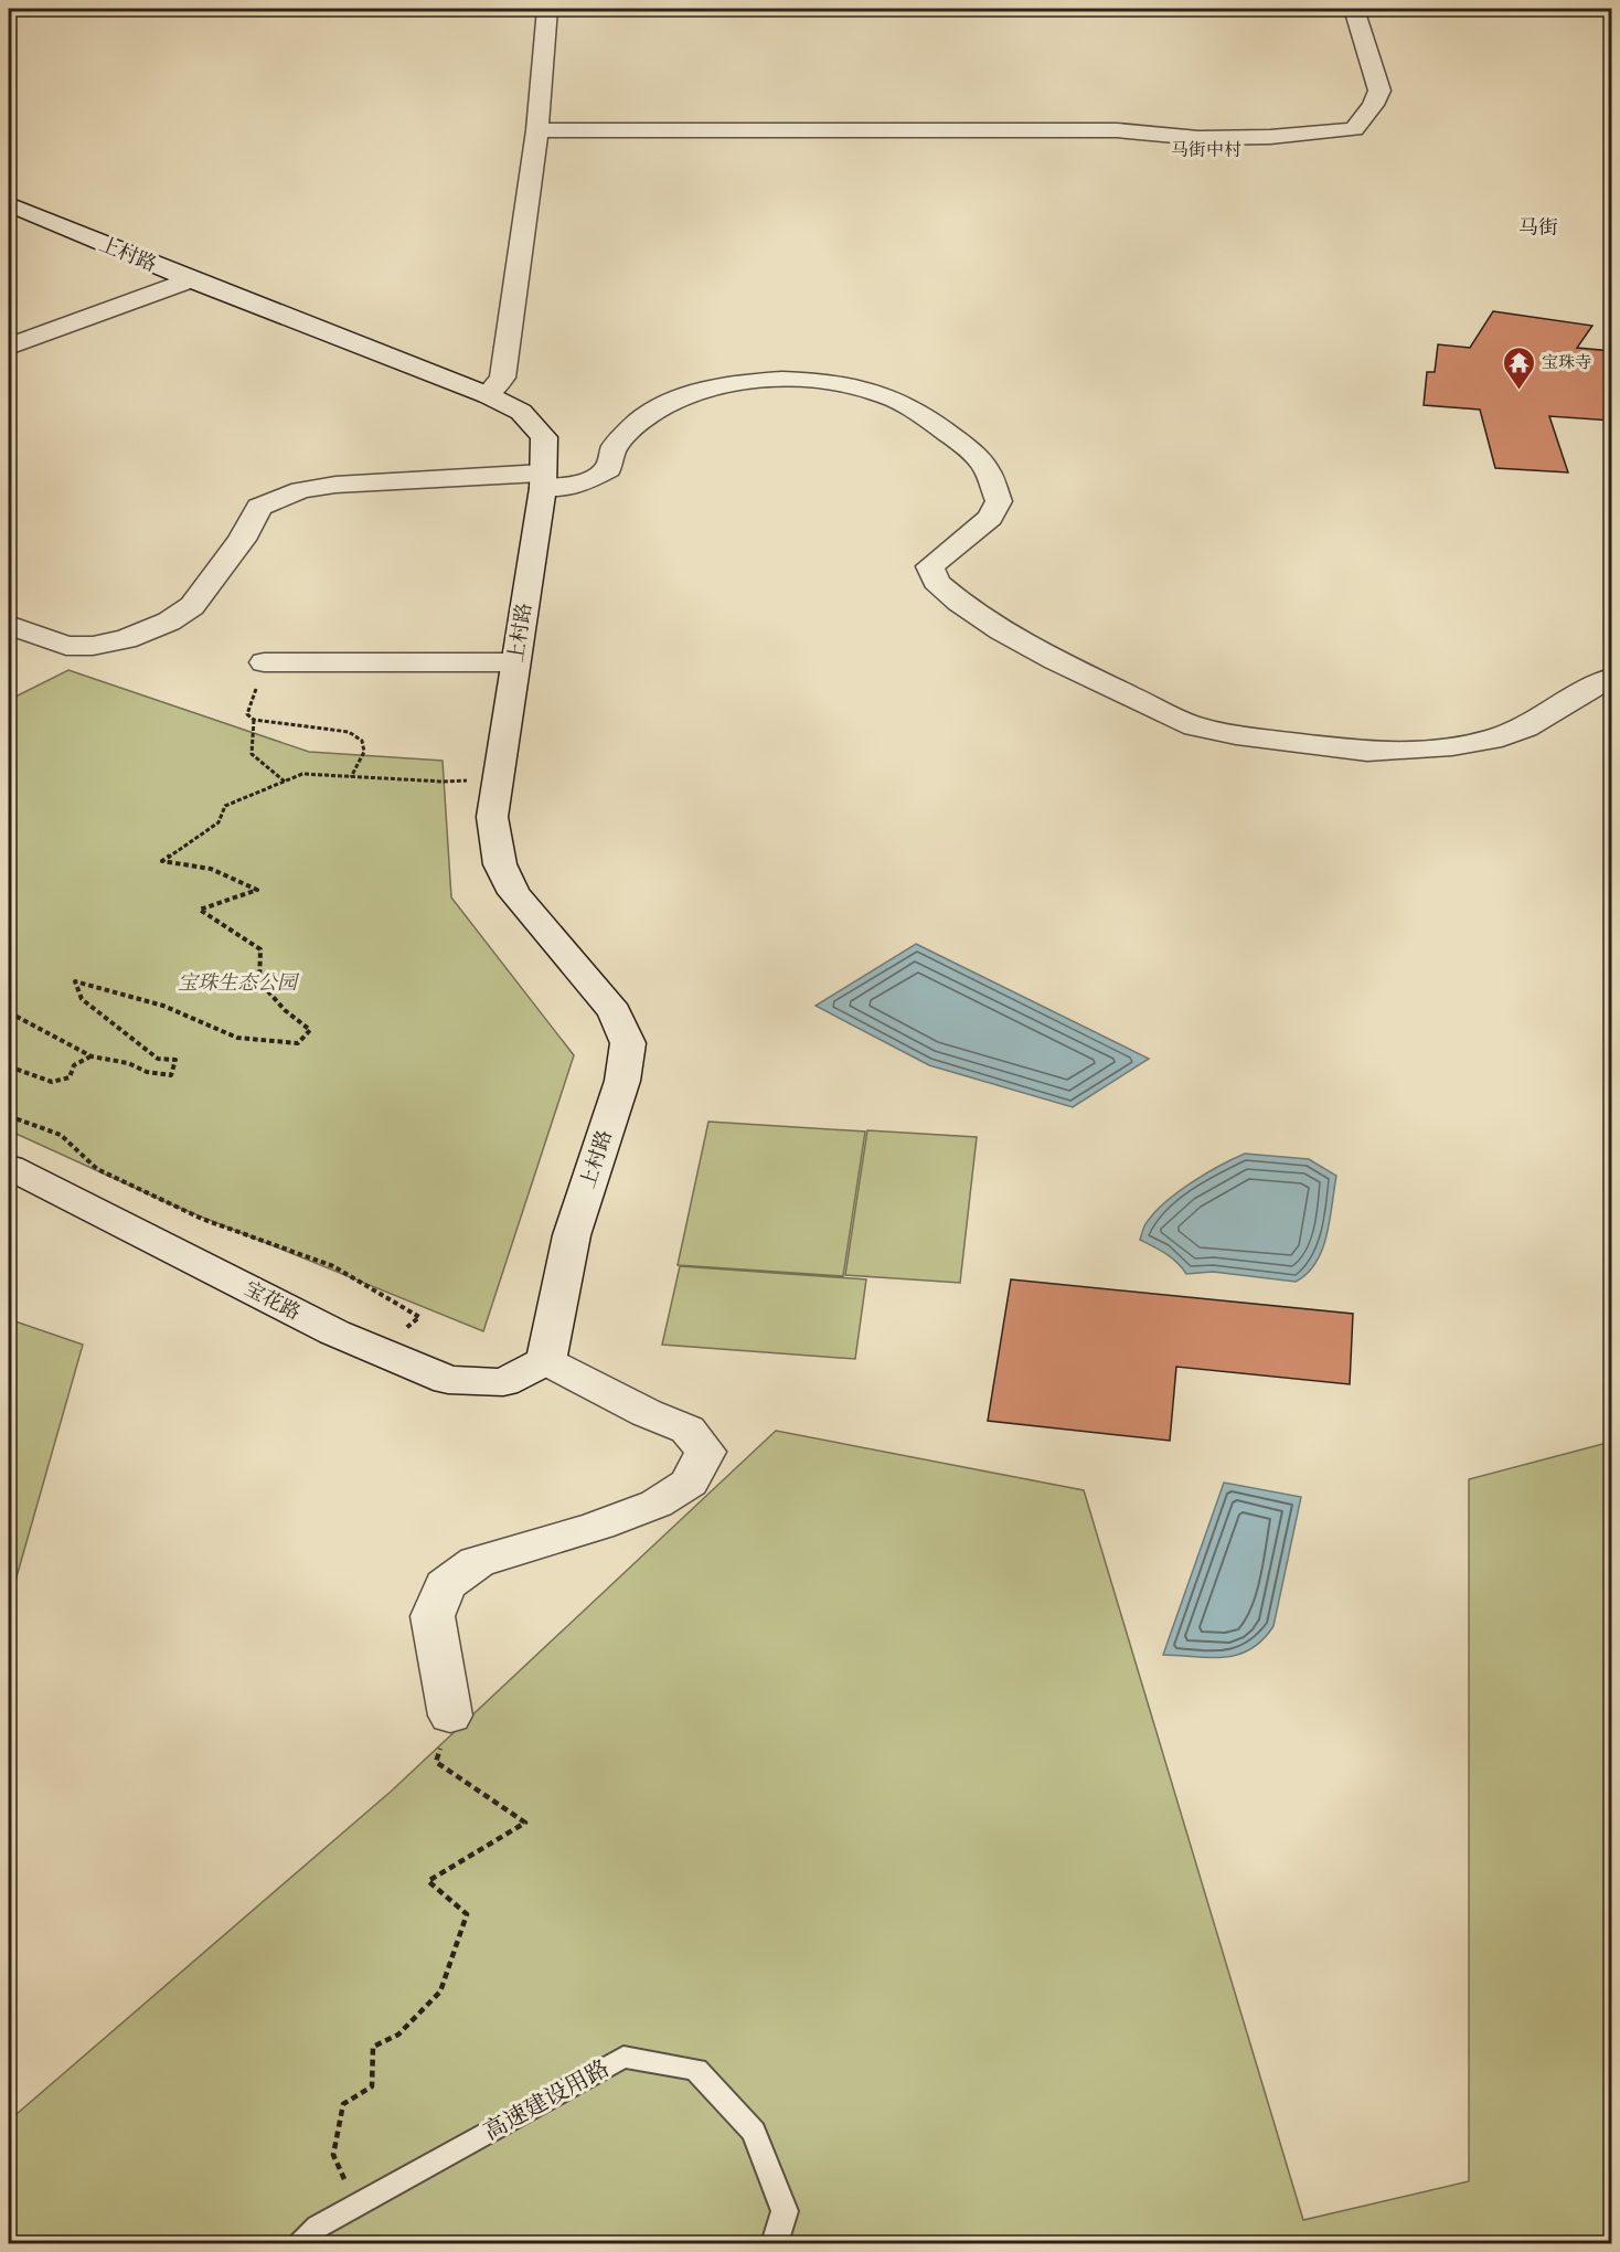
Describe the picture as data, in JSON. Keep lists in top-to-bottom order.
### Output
{
  "streets": {
    "street": ["上村路", "宝花路"],
    "lane": ["高速建设用路"]
  },
  "crossings": [
    ["上村路", "宝花路"]
  ],
  "districts": ["马街中村", "马街"],
  "parks": ["宝珠生态公园"],
  "places": {
    "temple": ["宝珠寺"]
  }
}
